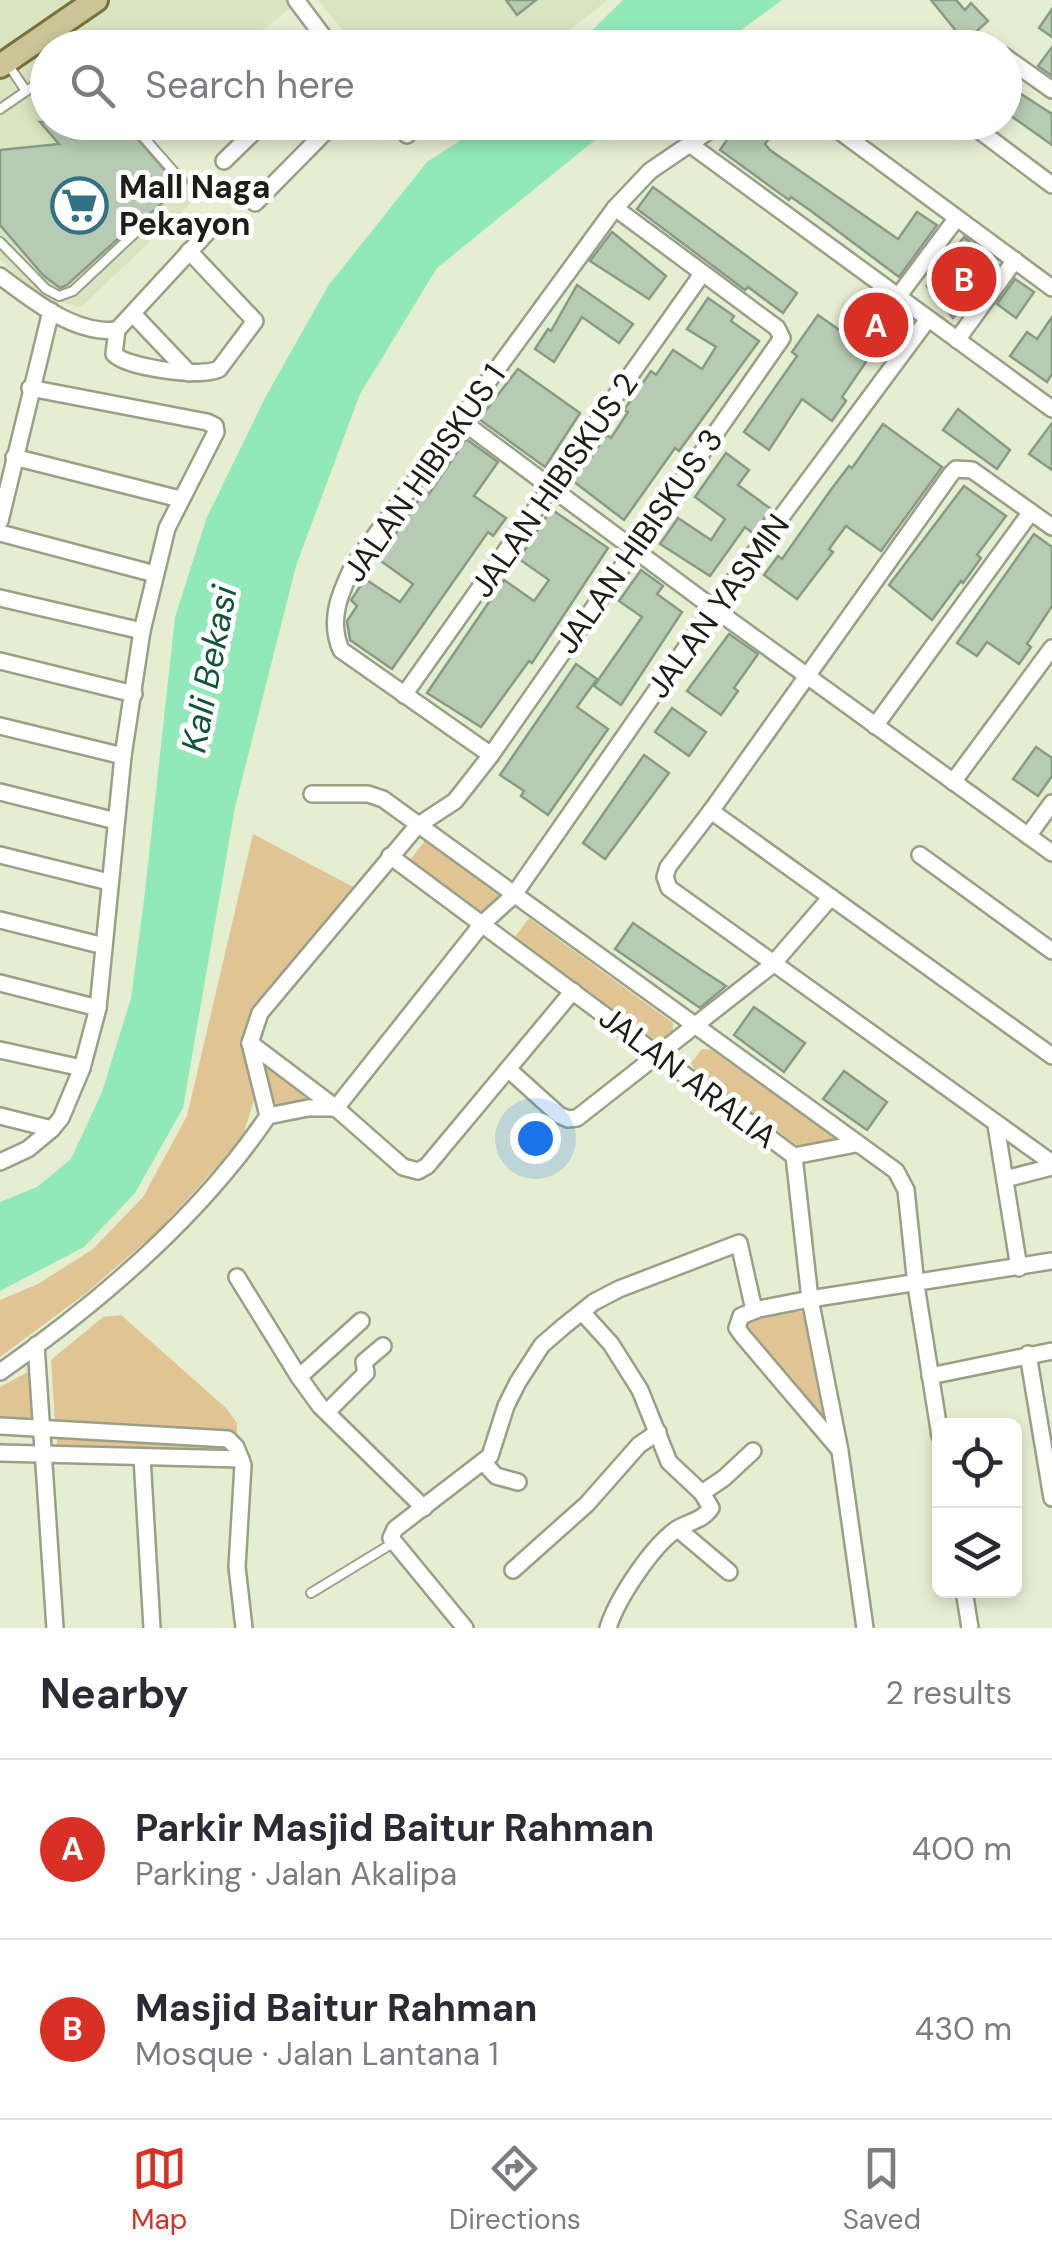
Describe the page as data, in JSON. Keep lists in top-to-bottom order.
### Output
{
  "streets": {
    "street": [
      "JALAN HIBISKUS 1",
      "JALAN HIBISKUS 2",
      "JALAN HIBISKUS 3",
      "JALAN YASMIN",
      "JALAN ARALIA"
    ]
  },
  "crossings": [
    ["JALAN HIBISKUS 1", "JALAN HIBISKUS 2"],
    ["JALAN HIBISKUS 1", "JALAN HIBISKUS 3"],
    ["JALAN HIBISKUS 2", "JALAN HIBISKUS 3"],
    ["JALAN HIBISKUS 3", "JALAN ARALIA"],
    ["JALAN YASMIN", "JALAN ARALIA"]
  ],
  "water": ["Kali Bekasi"],
  "places": {
    "supermarket": ["Mall Naga Pekayon"]
  },
  "page": {
    "search": "Search here",
    "pins": ["B", "A"],
    "heading": ["Nearby", "2 results"],
    "list": [
      {
        "mark": "A",
        "name": "Parkir Masjid Baitur Rahman",
        "note": "Parking · Jalan Akalipa",
        "value": "400 m"
      },
      {
        "mark": "B",
        "name": "Masjid Baitur Rahman",
        "note": "Mosque · Jalan Lantana 1",
        "value": "430 m"
      }
    ],
    "nav": ["Map", "Directions", "Saved"]
  }
}
